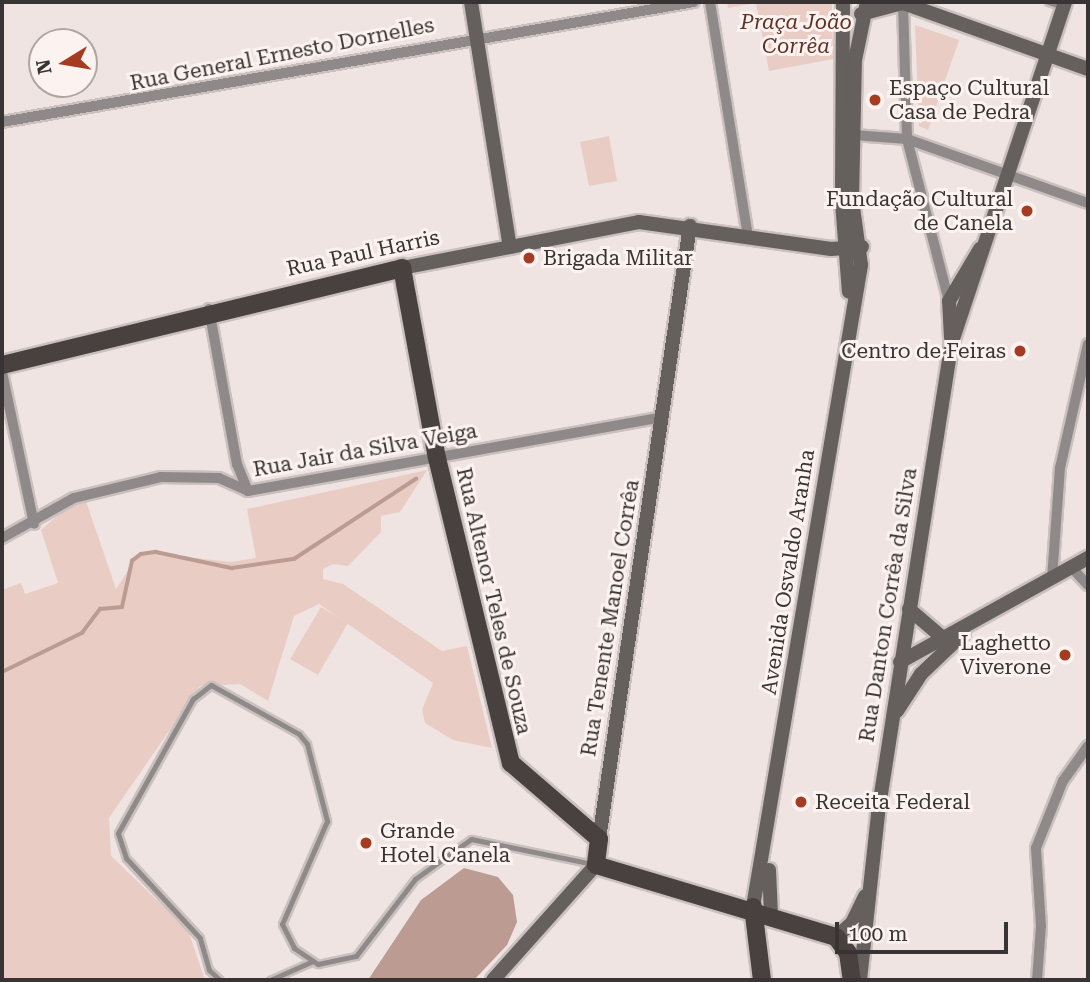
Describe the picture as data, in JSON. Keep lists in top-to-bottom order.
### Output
{
  "streets": {
    "main road": [
      "Rua Paul Harris",
      "Avenida Osvaldo Aranha",
      "Rua Altenor Teles de Souza",
      "Rua Tenente Manoel Corrêa"
    ],
    "street": ["Rua General Ernesto Dornelles", "Rua Jair da Silva Veiga", "Rua Danton Corrêa da Silva"]
  },
  "crossings": [
    ["Rua Paul Harris", "Avenida Osvaldo Aranha"],
    ["Rua Paul Harris", "Rua Altenor Teles de Souza"],
    ["Rua Paul Harris", "Rua Tenente Manoel Corrêa"],
    ["Rua Jair da Silva Veiga", "Rua Altenor Teles de Souza"],
    ["Rua Jair da Silva Veiga", "Rua Tenente Manoel Corrêa"],
    ["Rua Altenor Teles de Souza", "Rua Tenente Manoel Corrêa"]
  ],
  "parks": ["Praça João Corrêa"],
  "places": [
    "Espaço Cultural Casa de Pedra",
    "Fundação Cultural de Canela",
    "Brigada Militar",
    "Centro de Feiras",
    "Laghetto Viverone",
    "Receita Federal",
    "Grande Hotel Canela"
  ],
  "scale_bar": "100 m",
  "north": "left"
}
